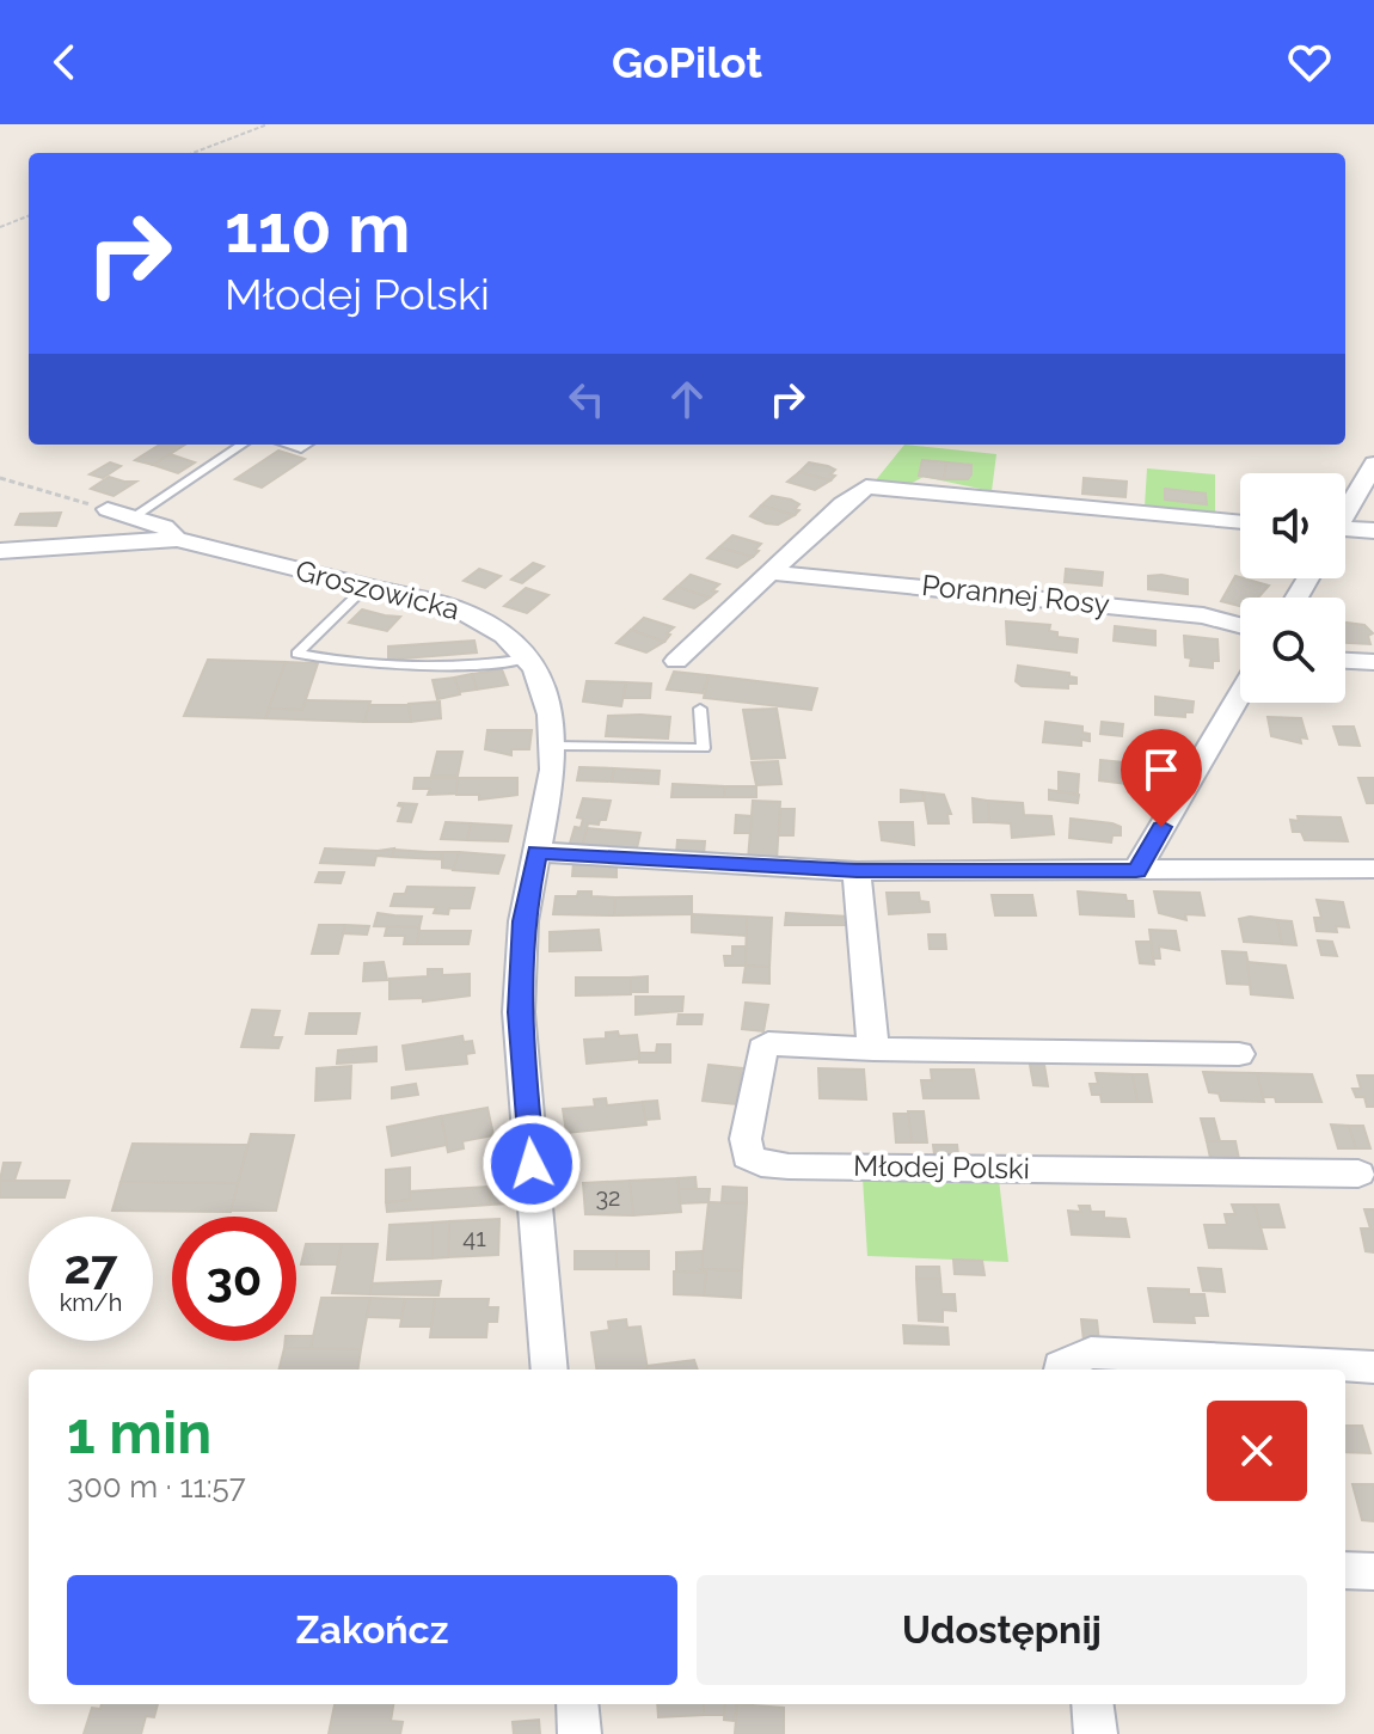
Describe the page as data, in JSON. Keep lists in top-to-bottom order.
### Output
{
  "streets": {
    "street": ["Groszowicka", "Porannej Rosy", "Młodej Polski"]
  },
  "house_numbers": ["32", "41"],
  "page": {
    "header": "GoPilot",
    "turn": ["110 m", "Młodej Polski"],
    "speed": "27 km/h",
    "limit": "30",
    "heading": ["1 min", "300 m · 11:57"],
    "buttons": ["Zakończ", "Udostępnij"]
  }
}
